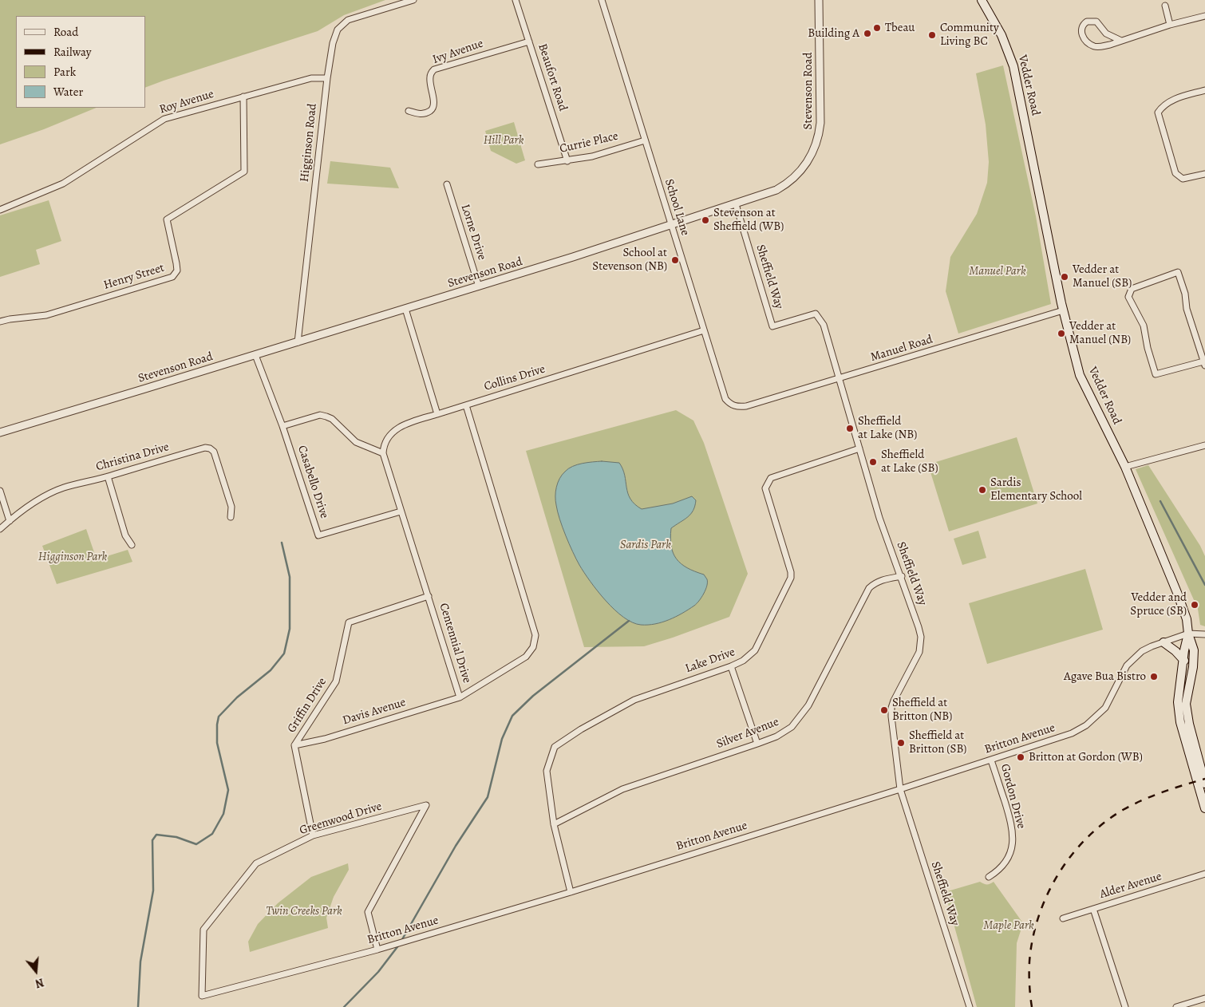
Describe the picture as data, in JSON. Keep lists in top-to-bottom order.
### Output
{
  "streets": {
    "main road": ["Vedder Road"],
    "street": [
      "Ivy Avenue",
      "Beaufort Road",
      "Stevenson Road",
      "Roy Avenue",
      "Higginson Road",
      "Currie Place",
      "School Lane",
      "Lorne Drive",
      "Henry Street",
      "Sheffield Way",
      "Manuel Road",
      "Collins Drive",
      "Christina Drive",
      "Casabello Drive",
      "Centennial Drive",
      "Lake Drive",
      "Griffin Drive",
      "Davis Avenue",
      "Silver Avenue",
      "Britton Avenue",
      "Gordon Drive",
      "Greenwood Drive",
      "Alder Avenue"
    ]
  },
  "crossings": [
    ["Ivy Avenue", "Beaufort Road"],
    ["Beaufort Road", "Currie Place"],
    ["Vedder Road", "Manuel Road"],
    ["Vedder Road", "Britton Avenue"],
    ["Stevenson Road", "Higginson Road"],
    ["Stevenson Road", "School Lane"],
    ["Stevenson Road", "Lorne Drive"],
    ["Stevenson Road", "Sheffield Way"],
    ["Stevenson Road", "Casabello Drive"],
    ["Roy Avenue", "Higginson Road"],
    ["Roy Avenue", "Henry Street"],
    ["Currie Place", "School Lane"],
    ["School Lane", "Manuel Road"],
    ["School Lane", "Collins Drive"],
    ["Sheffield Way", "Manuel Road"],
    ["Sheffield Way", "Lake Drive"],
    ["Sheffield Way", "Silver Avenue"],
    ["Sheffield Way", "Britton Avenue"],
    ["Collins Drive", "Centennial Drive"],
    ["Casabello Drive", "Centennial Drive"],
    ["Centennial Drive", "Griffin Drive"],
    ["Centennial Drive", "Davis Avenue"],
    ["Lake Drive", "Silver Avenue"],
    ["Lake Drive", "Britton Avenue"],
    ["Griffin Drive", "Davis Avenue"],
    ["Griffin Drive", "Greenwood Drive"],
    ["Britton Avenue", "Gordon Drive"],
    ["Britton Avenue", "Greenwood Drive"]
  ],
  "parks": [
    "Hill Park",
    "Manuel Park",
    "Sardis Park",
    "Higginson Park",
    "Twin Creeks Park",
    "Maple Park"
  ],
  "places": [
    "Tbeau",
    "Building A",
    "Community Living BC",
    "Stevenson at Sheffield (WB)",
    "School at Stevenson (NB)",
    "Vedder at Manuel (SB)",
    "Vedder at Manuel (NB)",
    "Sheffield at Lake (NB)",
    "Sheffield at Lake (SB)",
    "Sardis Elementary School",
    "Vedder and Spruce (SB)",
    "Agave Bua Bistro",
    "Sheffield at Britton (NB)",
    "Sheffield at Britton (SB)",
    "Britton at Gordon (WB)"
  ],
  "legend": [
    "Road",
    "Railway",
    "Park",
    "Water"
  ],
  "north": "bottom"
}
